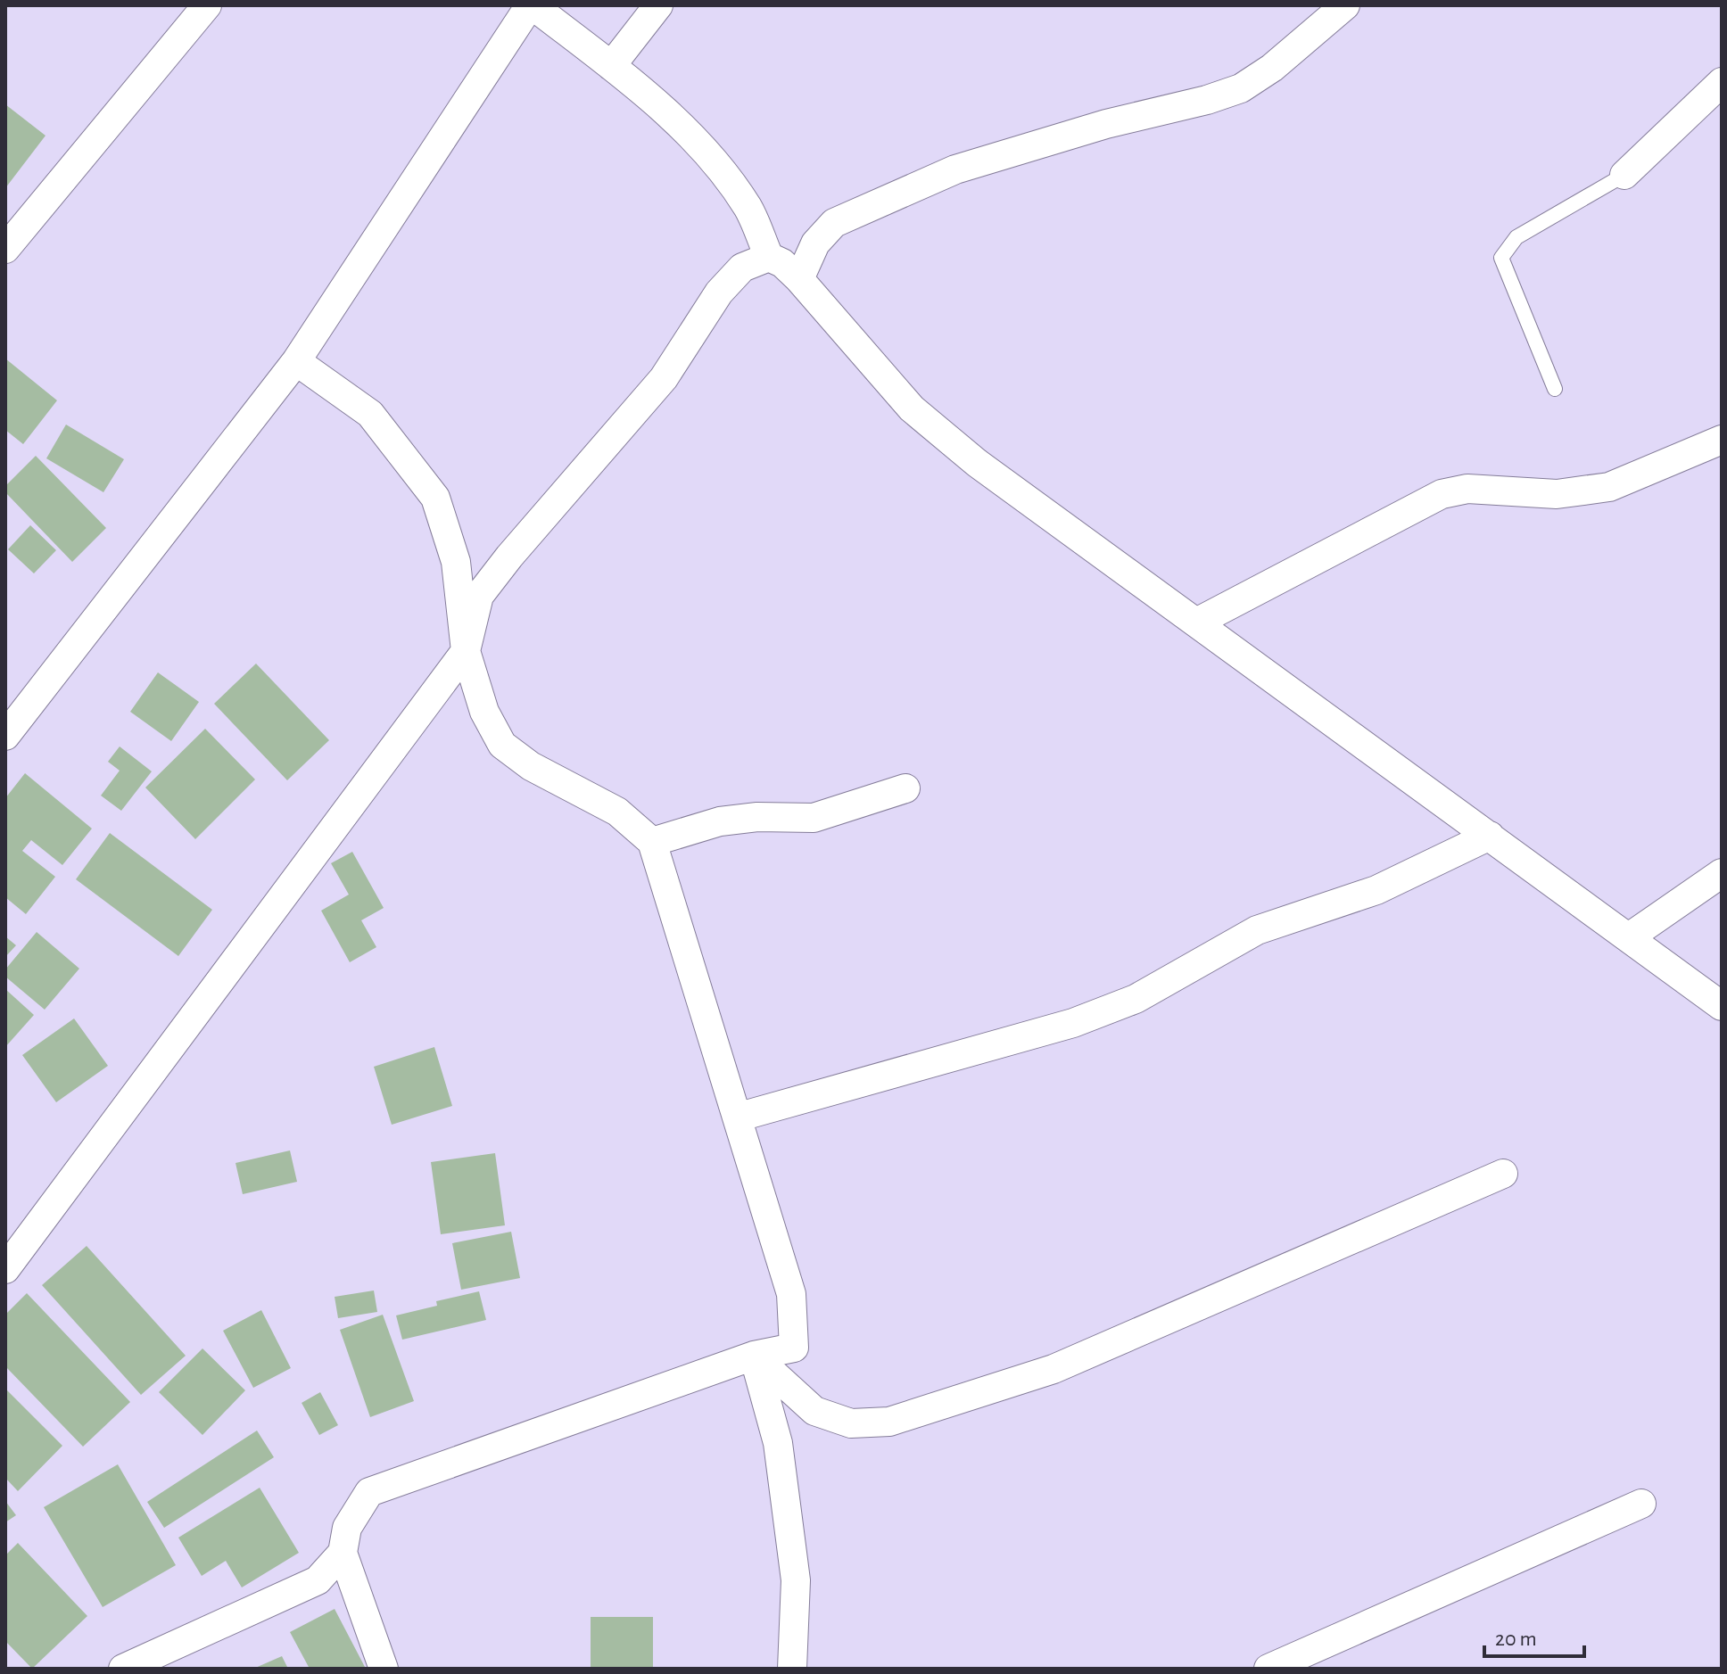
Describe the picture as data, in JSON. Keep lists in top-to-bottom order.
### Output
{
  "scale_bar": "20 m"
}
